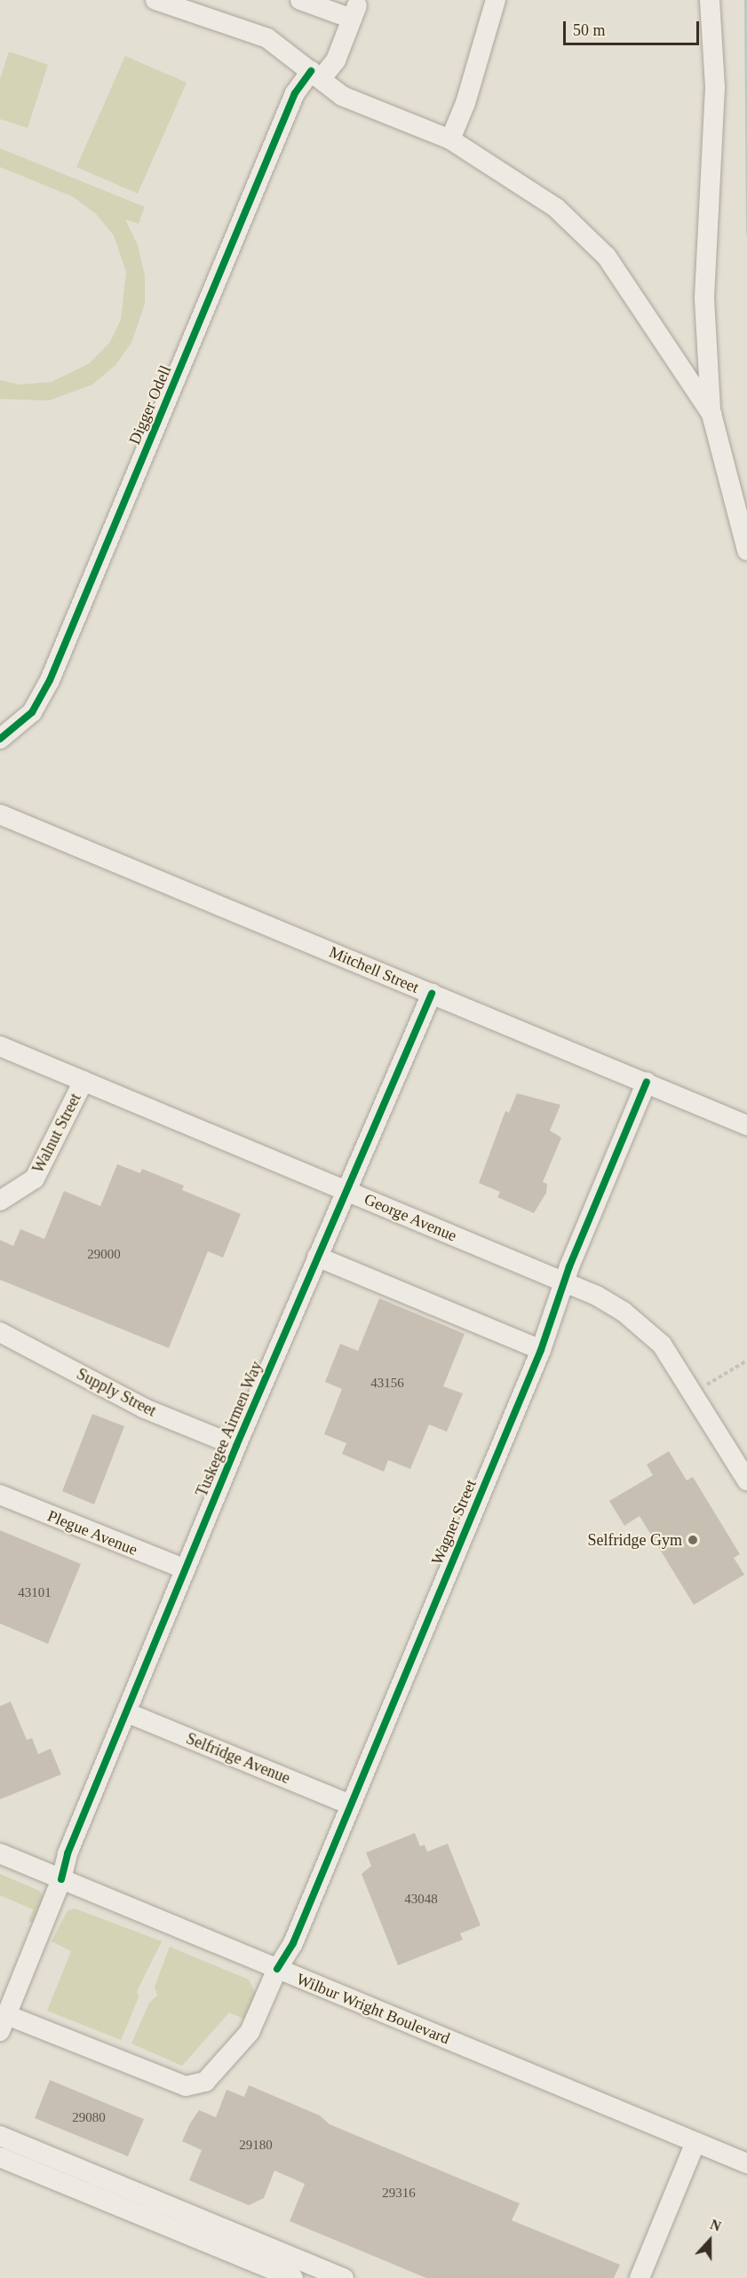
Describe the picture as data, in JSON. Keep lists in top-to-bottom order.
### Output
{
  "streets": {
    "street": [
      "Digger Odell",
      "Mitchell Street",
      "Walnut Street",
      "George Avenue",
      "Supply Street",
      "Tuskegee Airmen Way",
      "Wagner Street",
      "Plegue Avenue",
      "Selfridge Avenue",
      "Wilbur Wright Boulevard"
    ]
  },
  "crossings": [
    ["Mitchell Street", "Tuskegee Airmen Way"],
    ["Mitchell Street", "Wagner Street"],
    ["Walnut Street", "George Avenue"],
    ["George Avenue", "Tuskegee Airmen Way"],
    ["George Avenue", "Wagner Street"],
    ["Supply Street", "Tuskegee Airmen Way"],
    ["Tuskegee Airmen Way", "Wagner Street"],
    ["Tuskegee Airmen Way", "Plegue Avenue"],
    ["Tuskegee Airmen Way", "Selfridge Avenue"],
    ["Tuskegee Airmen Way", "Wilbur Wright Boulevard"],
    ["Wagner Street", "Selfridge Avenue"],
    ["Wagner Street", "Wilbur Wright Boulevard"]
  ],
  "places": ["Selfridge Gym"],
  "house_numbers": [
    "29000",
    "43156",
    "43101",
    "43048",
    "29080",
    "29180",
    "29316"
  ],
  "scale_bar": "50 m",
  "north": "top"
}
